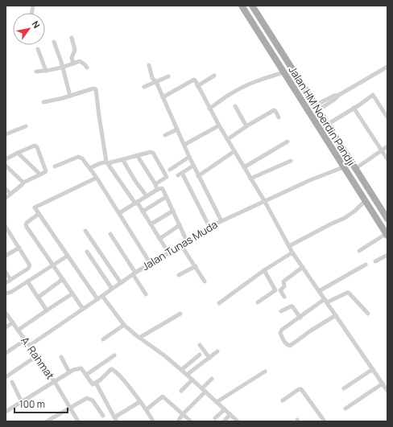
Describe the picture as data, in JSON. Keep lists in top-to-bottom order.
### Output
{
  "streets": {
    "main road": ["Jalan HM Noerdin Pandji"],
    "street": ["Jalan Tunas Muda", "A. Rahmat"]
  },
  "crossings": [
    ["Jalan HM Noerdin Pandji", "Jalan Tunas Muda"],
    ["Jalan Tunas Muda", "A. Rahmat"]
  ],
  "scale_bar": "100 m",
  "north": "top right"
}
